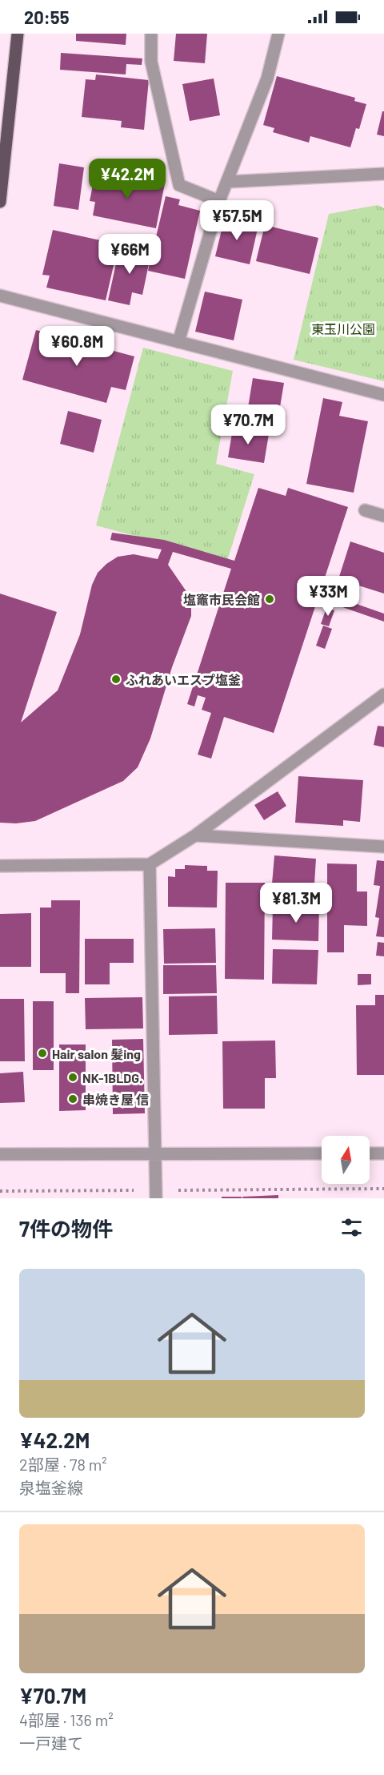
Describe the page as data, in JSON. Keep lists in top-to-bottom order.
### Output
{
  "parks": ["東玉川公園"],
  "places": [
    "塩竈市民会館",
    "ふれあいエスプ塩釜",
    "Hair salon 髪ing",
    "NK-1BLDG.",
    "串焼き屋 信"
  ],
  "north": "top",
  "page": {
    "status": "20:55",
    "price": [
      "¥42.2M",
      "¥57.5M",
      "¥66M",
      "¥60.8M",
      "¥70.7M",
      "¥33M",
      "¥81.3M"
    ],
    "heading": "7件の物件",
    "list": [
      {
        "name": "¥42.2M",
        "note": "2部屋 · 78 m² · 泉塩釜線"
      },
      {
        "name": "¥70.7M",
        "note": "4部屋 · 136 m² · 一戸建て"
      }
    ]
  }
}
